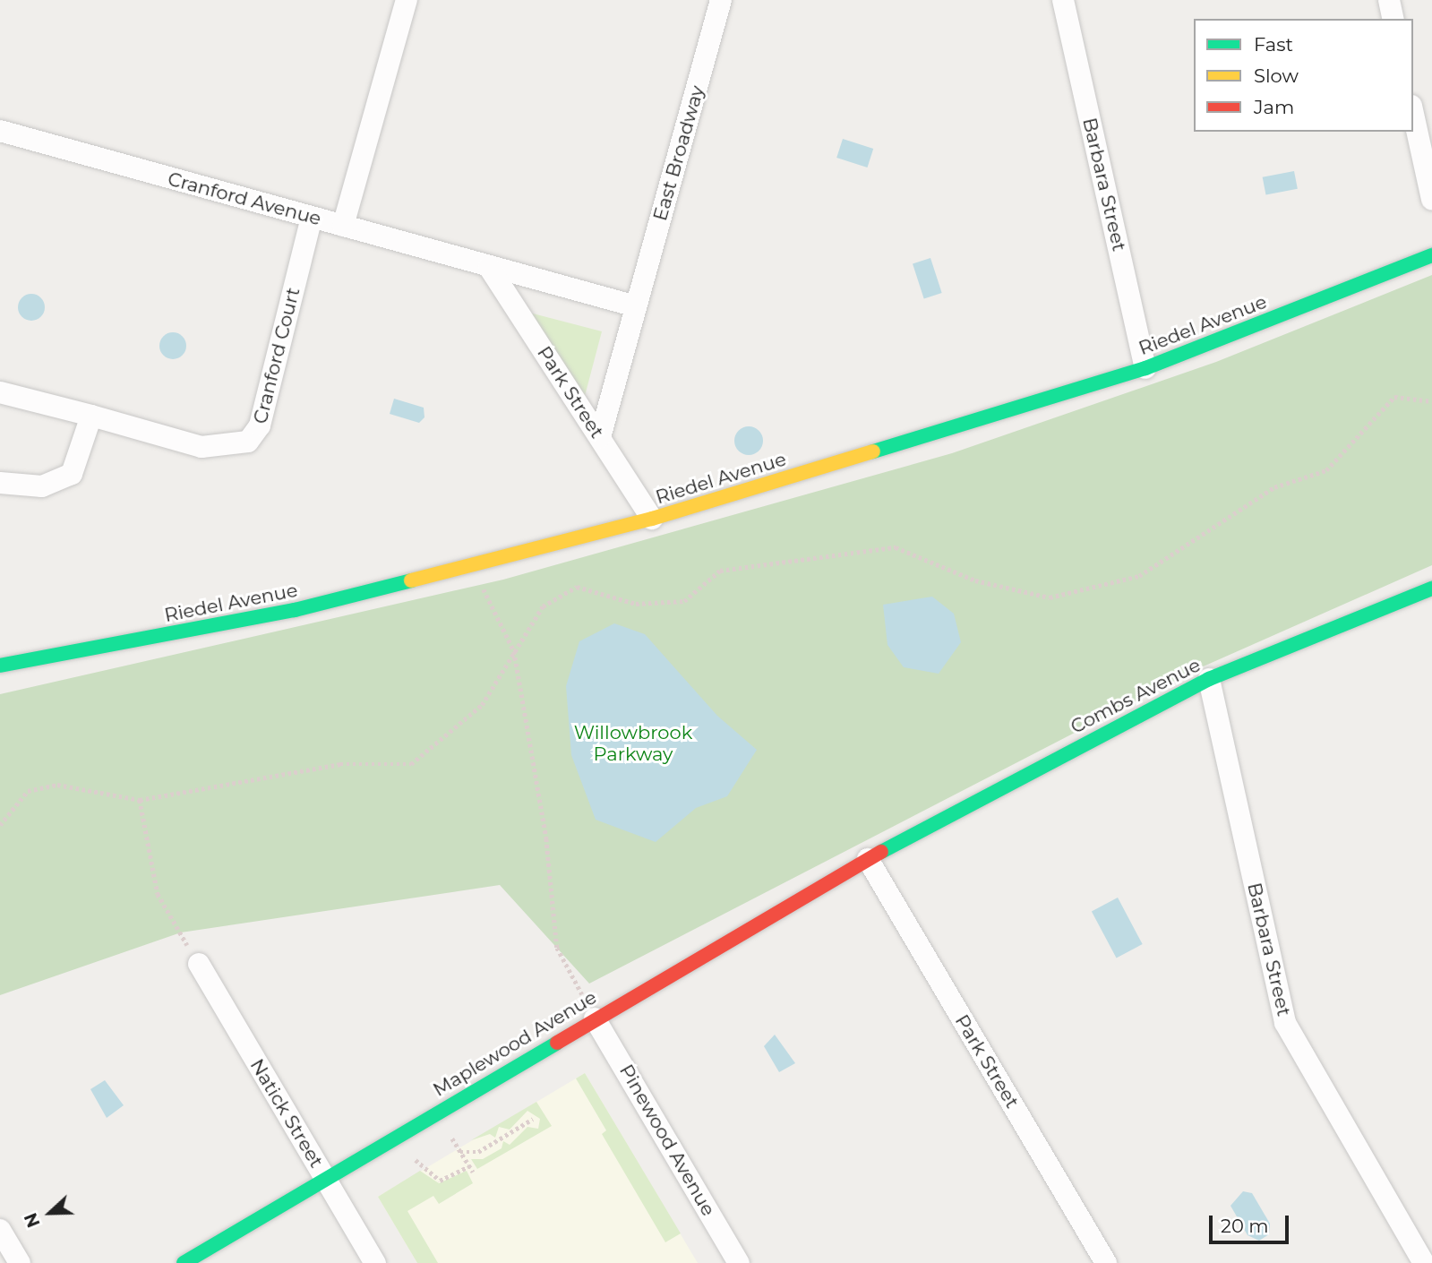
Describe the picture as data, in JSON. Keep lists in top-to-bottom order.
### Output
{
  "streets": {
    "street": [
      "East Broadway",
      "Barbara Street",
      "Cranford Avenue",
      "Riedel Avenue",
      "Cranford Court",
      "Park Street",
      "Combs Avenue",
      "Maplewood Avenue",
      "Natick Street",
      "Pinewood Avenue"
    ]
  },
  "crossings": [
    ["East Broadway", "Park Street"],
    ["Barbara Street", "Riedel Avenue"],
    ["Barbara Street", "Combs Avenue"],
    ["Cranford Avenue", "Cranford Court"],
    ["Cranford Avenue", "Park Street"],
    ["Riedel Avenue", "Park Street"],
    ["Park Street", "Combs Avenue"],
    ["Park Street", "Maplewood Avenue"],
    ["Combs Avenue", "Maplewood Avenue"],
    ["Maplewood Avenue", "Natick Street"],
    ["Maplewood Avenue", "Pinewood Avenue"]
  ],
  "parks": ["Willowbrook Parkway"],
  "legend": ["Fast", "Slow", "Jam"],
  "scale_bar": "20 m",
  "north": "left"
}
